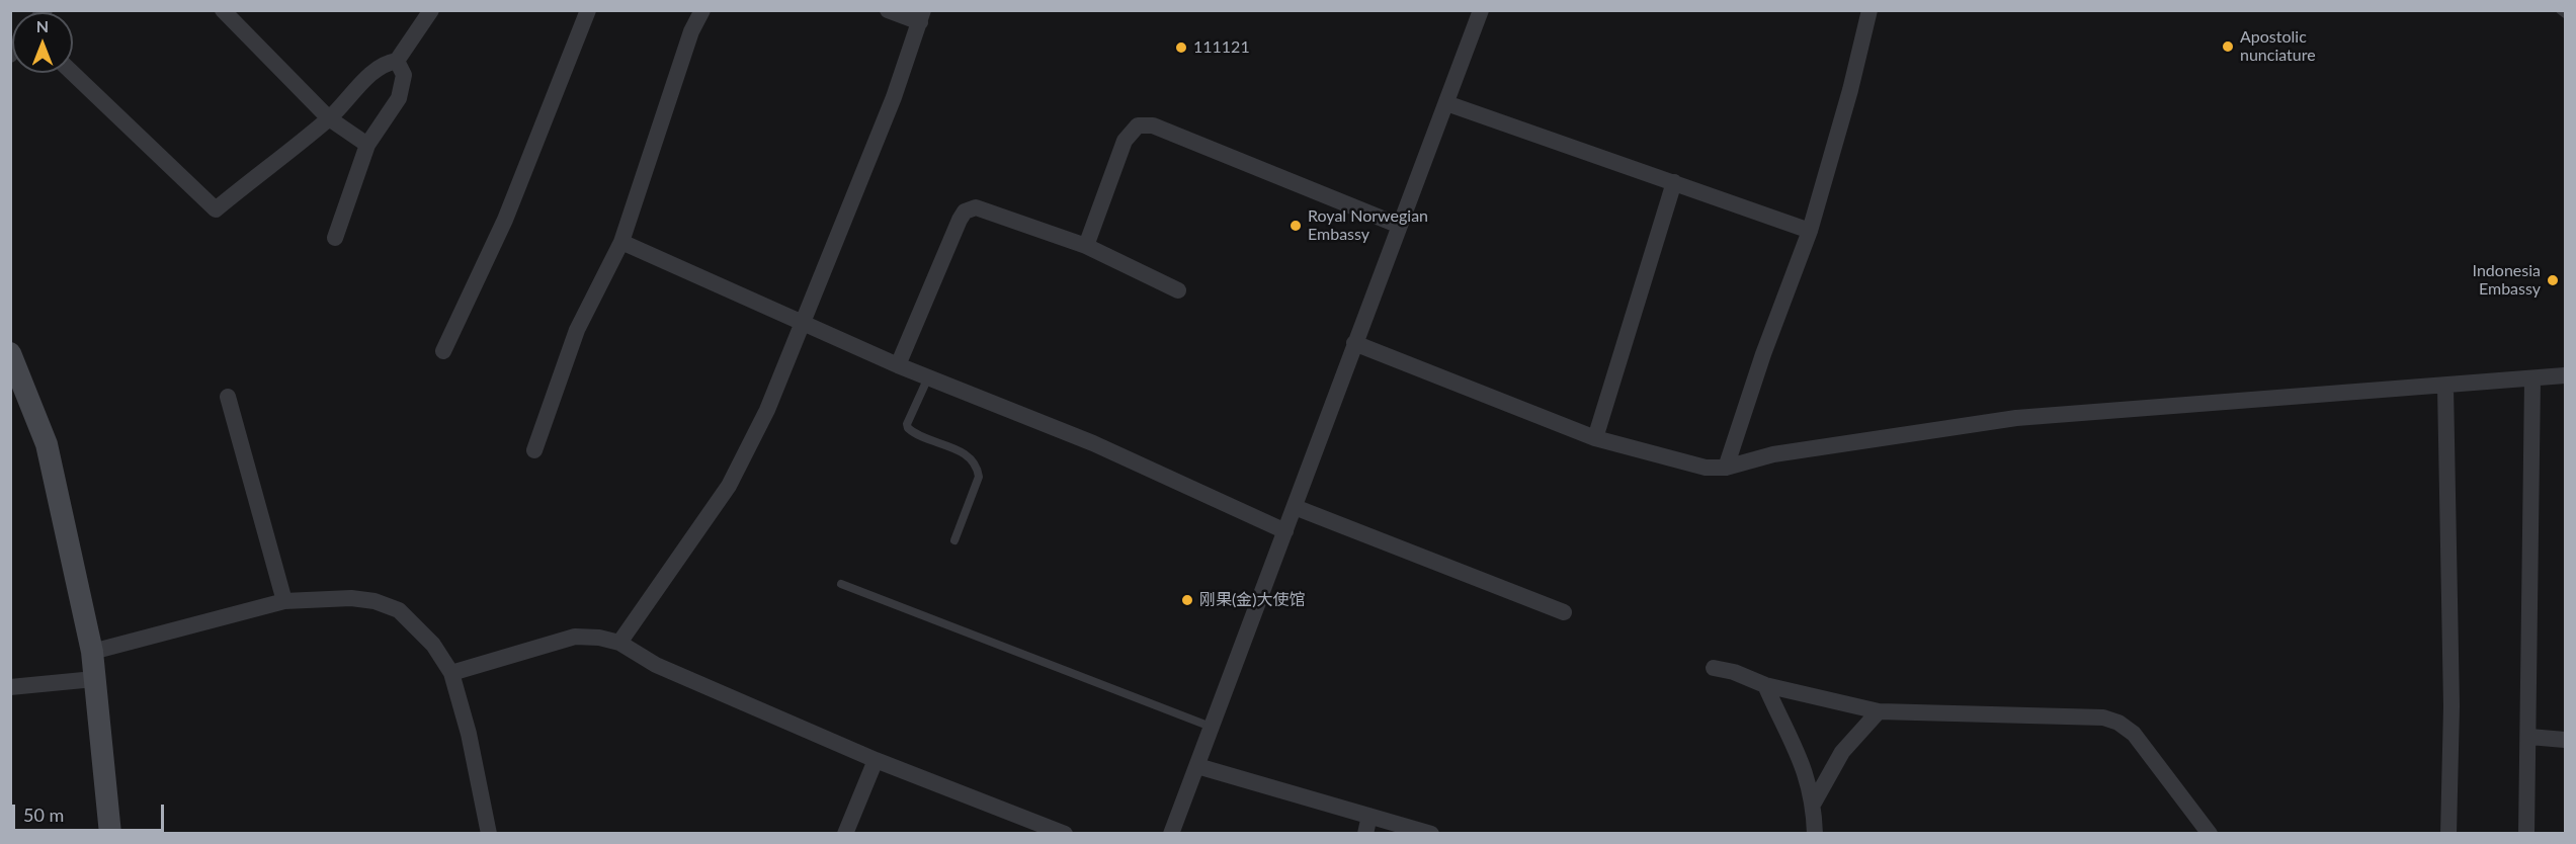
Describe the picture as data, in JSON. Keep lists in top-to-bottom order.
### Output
{
  "places": [
    "Apostolic nunciature",
    "111121",
    "Royal Norwegian Embassy",
    "Indonesia Embassy",
    "刚果(金)大使馆"
  ],
  "scale_bar": "50 m",
  "north": "top"
}
